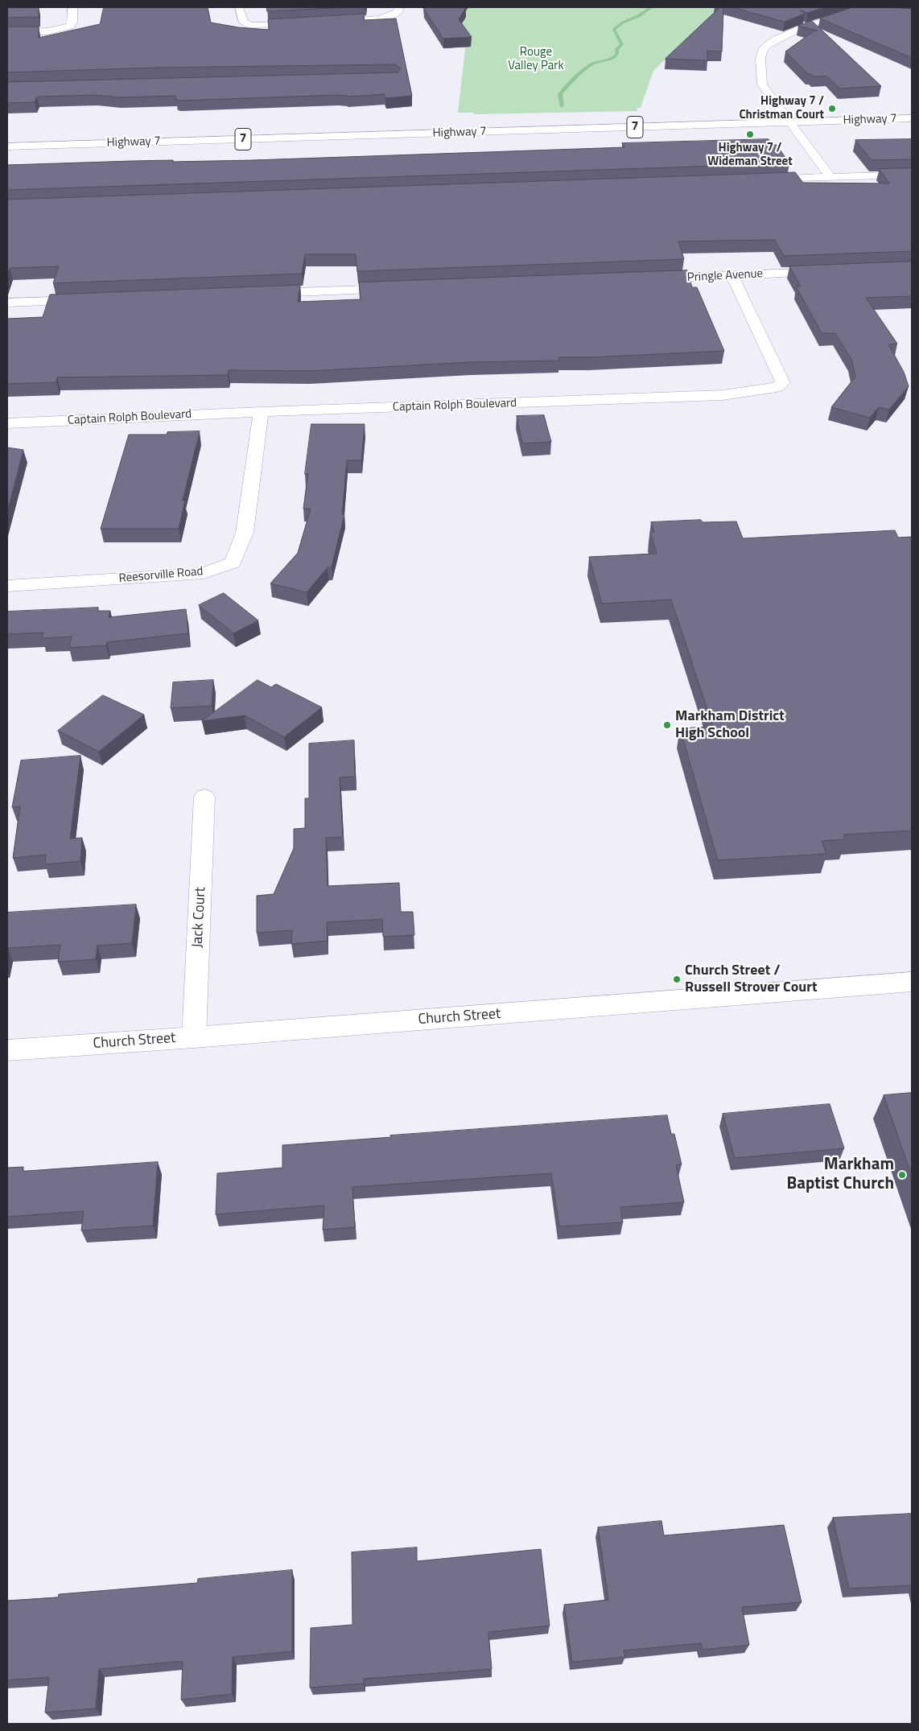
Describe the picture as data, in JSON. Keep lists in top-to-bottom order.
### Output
{
  "streets": {
    "street": [
      "Highway 7",
      "7",
      "Pringle Avenue",
      "Captain Rolph Boulevard",
      "Reesorville Road",
      "Jack Court",
      "Church Street"
    ]
  },
  "crossings": [
    ["Pringle Avenue", "Captain Rolph Boulevard"],
    ["Captain Rolph Boulevard", "Reesorville Road"],
    ["Jack Court", "Church Street"]
  ],
  "parks": ["Rouge Valley Park"],
  "places": [
    "Highway 7 / Christman Court",
    "Highway 7 / Wideman Street",
    "Markham District High School",
    "Church Street / Russell Strover Court",
    "Markham Baptist Church"
  ]
}
